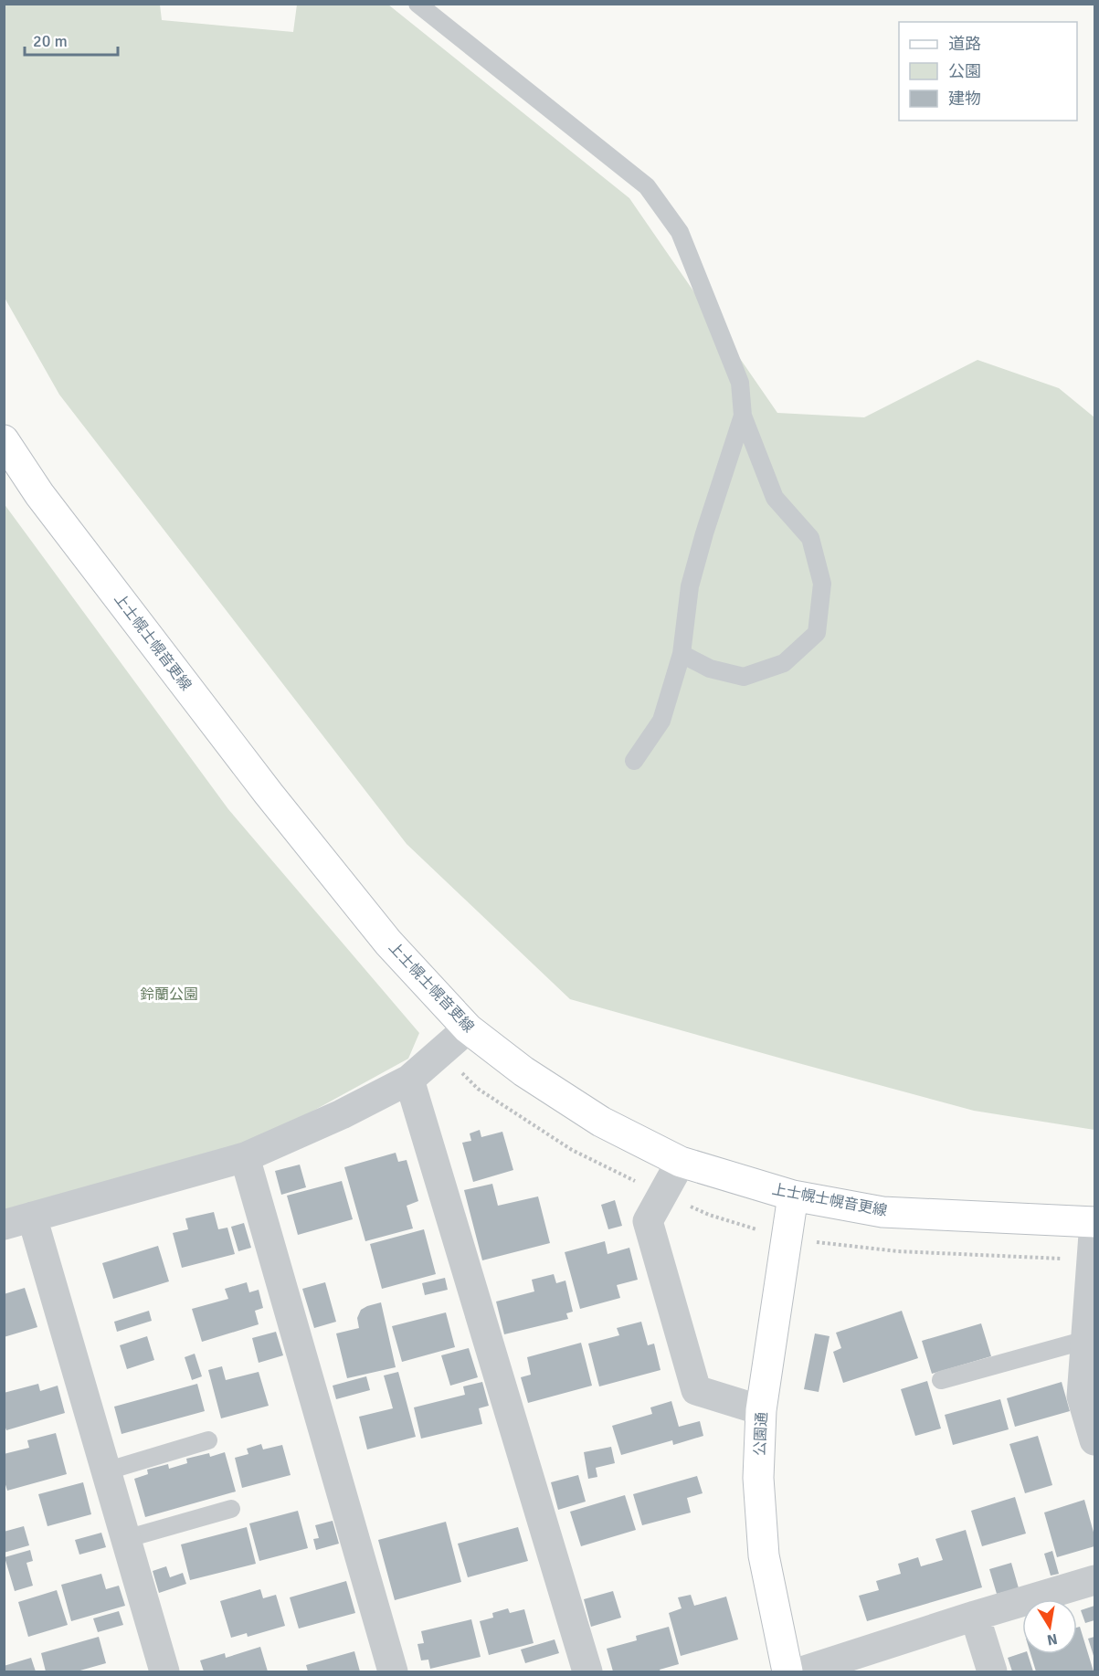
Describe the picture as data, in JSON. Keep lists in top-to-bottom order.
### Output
{
  "streets": {
    "main road": ["上士幌士幌音更線", "公園通"]
  },
  "crossings": [
    ["上士幌士幌音更線", "公園通"]
  ],
  "parks": ["鈴蘭公園"],
  "legend": ["道路", "公園", "建物"],
  "scale_bar": "20 m",
  "north": "bottom"
}
